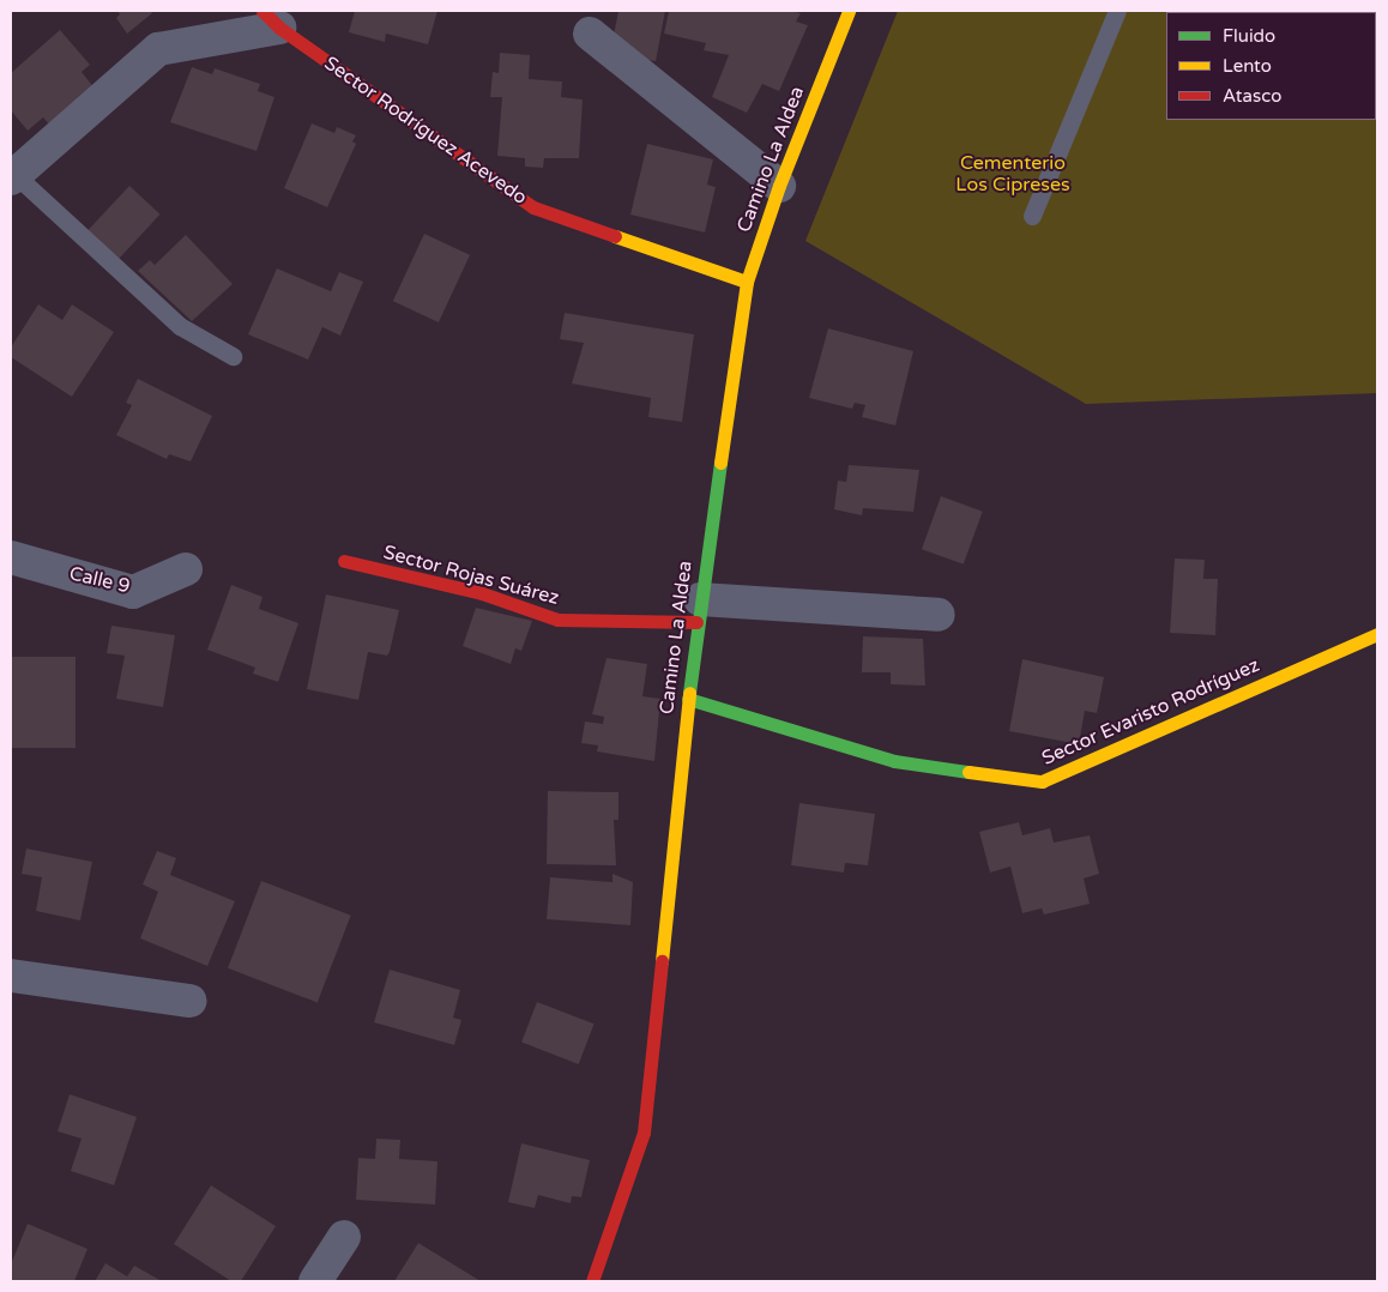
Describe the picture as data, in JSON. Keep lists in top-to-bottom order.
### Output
{
  "streets": {
    "street": [
      "Sector Rodríguez Acevedo",
      "Camino La Aldea",
      "Sector Rojas Suárez",
      "Calle 9",
      "Sector Evaristo Rodríguez"
    ]
  },
  "crossings": [
    ["Sector Rodríguez Acevedo", "Camino La Aldea"],
    ["Camino La Aldea", "Sector Rojas Suárez"],
    ["Camino La Aldea", "Sector Evaristo Rodríguez"]
  ],
  "parks": ["Cementerio Los Cipreses"],
  "legend": ["Fluido", "Lento", "Atasco"]
}
